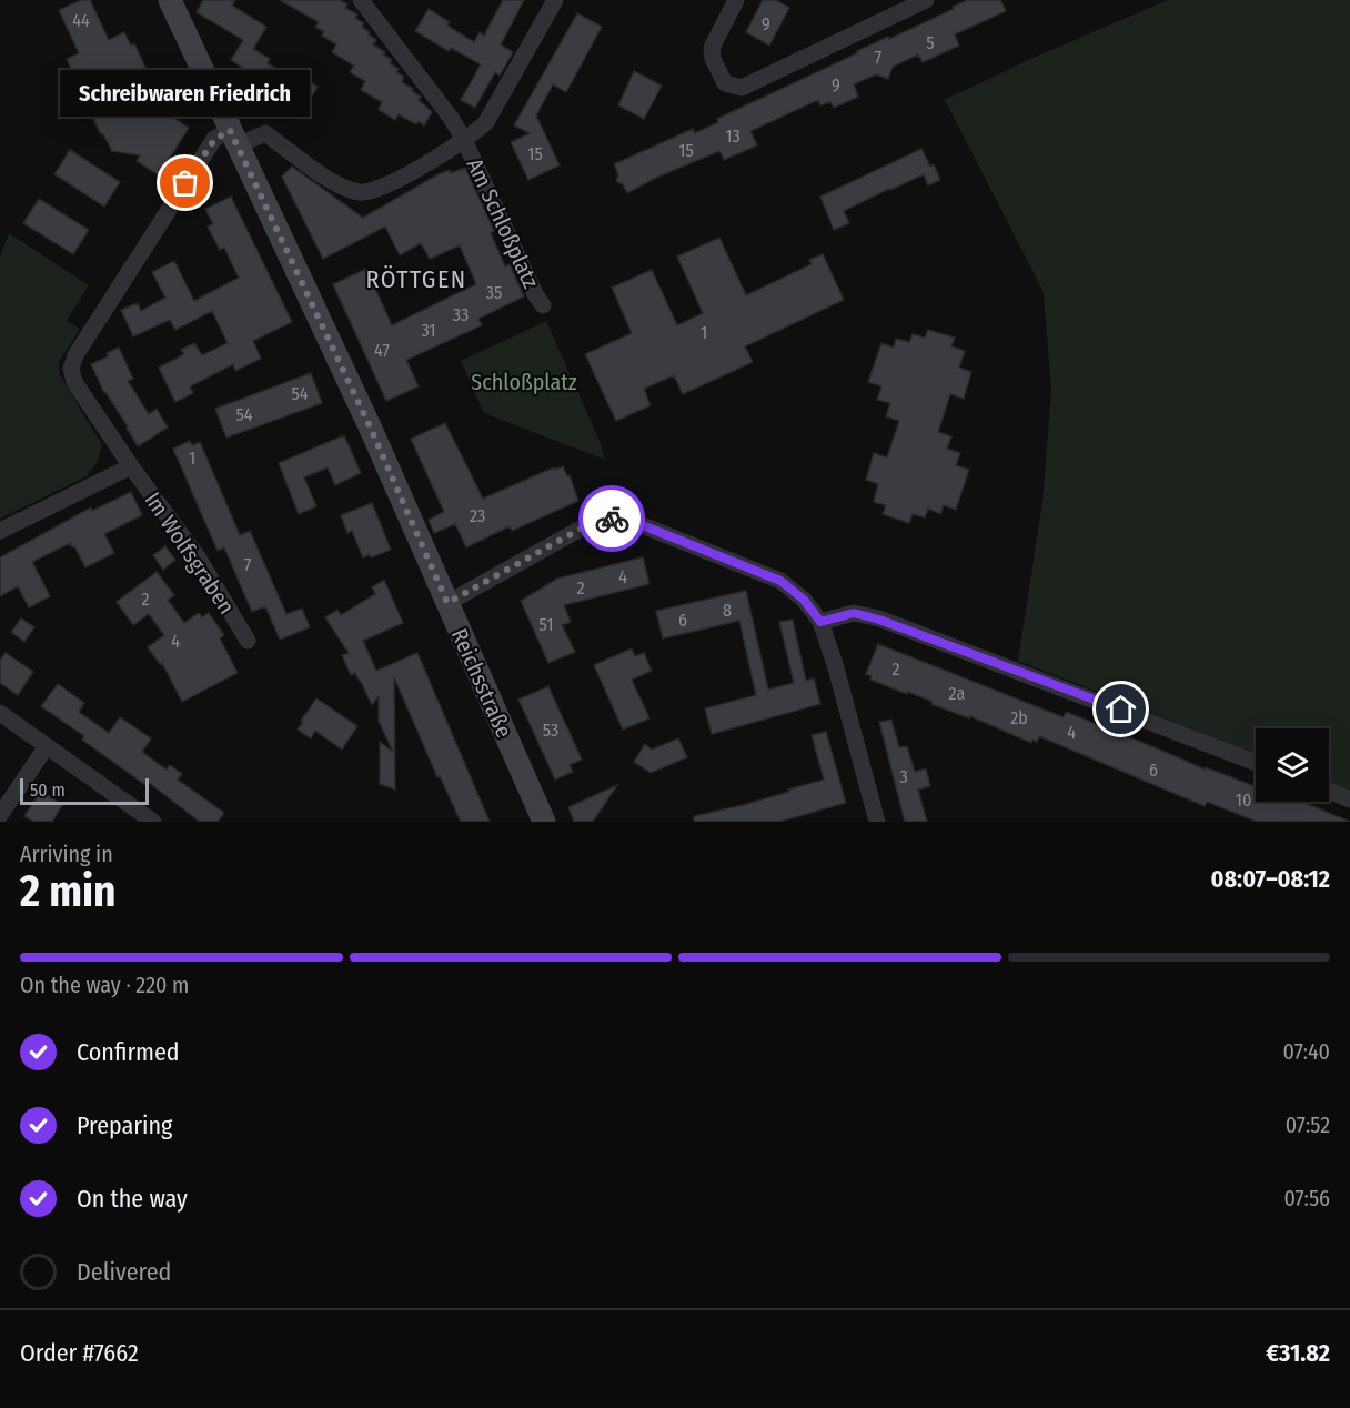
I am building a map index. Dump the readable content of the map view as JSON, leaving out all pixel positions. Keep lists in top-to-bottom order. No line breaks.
{"streets":{"main road":["Reichsstraße"],"street":["Am Schloßplatz","Im Wolfsgraben"]},"crossings":[["Am Schloßplatz","Im Wolfsgraben"],["Am Schloßplatz","Reichsstraße"],["Im Wolfsgraben","Reichsstraße"]],"districts":["RÖTTGEN"],"parks":["Schloßplatz"],"places":["Schreibwaren Friedrich"],"house_numbers":["44","9","5","7","9","13","15","15","35","33","31","1","47","54","54","1","23","7","4","2","2","8","6","51","4","2","2a","2b","53","4","6","3","10"],"scale_bar":"50 m","page":{"bubble":"Schreibwaren Friedrich","scale":"50 m","heading":["2 min","Arriving in","08:07–08:12"],"panel":["Order #7662","€31.82"],"bar":"On the way · 220 m","list":[["Confirmed","07:40"],["Preparing","07:52"],["On the way","07:56"],"Delivered"]}}
